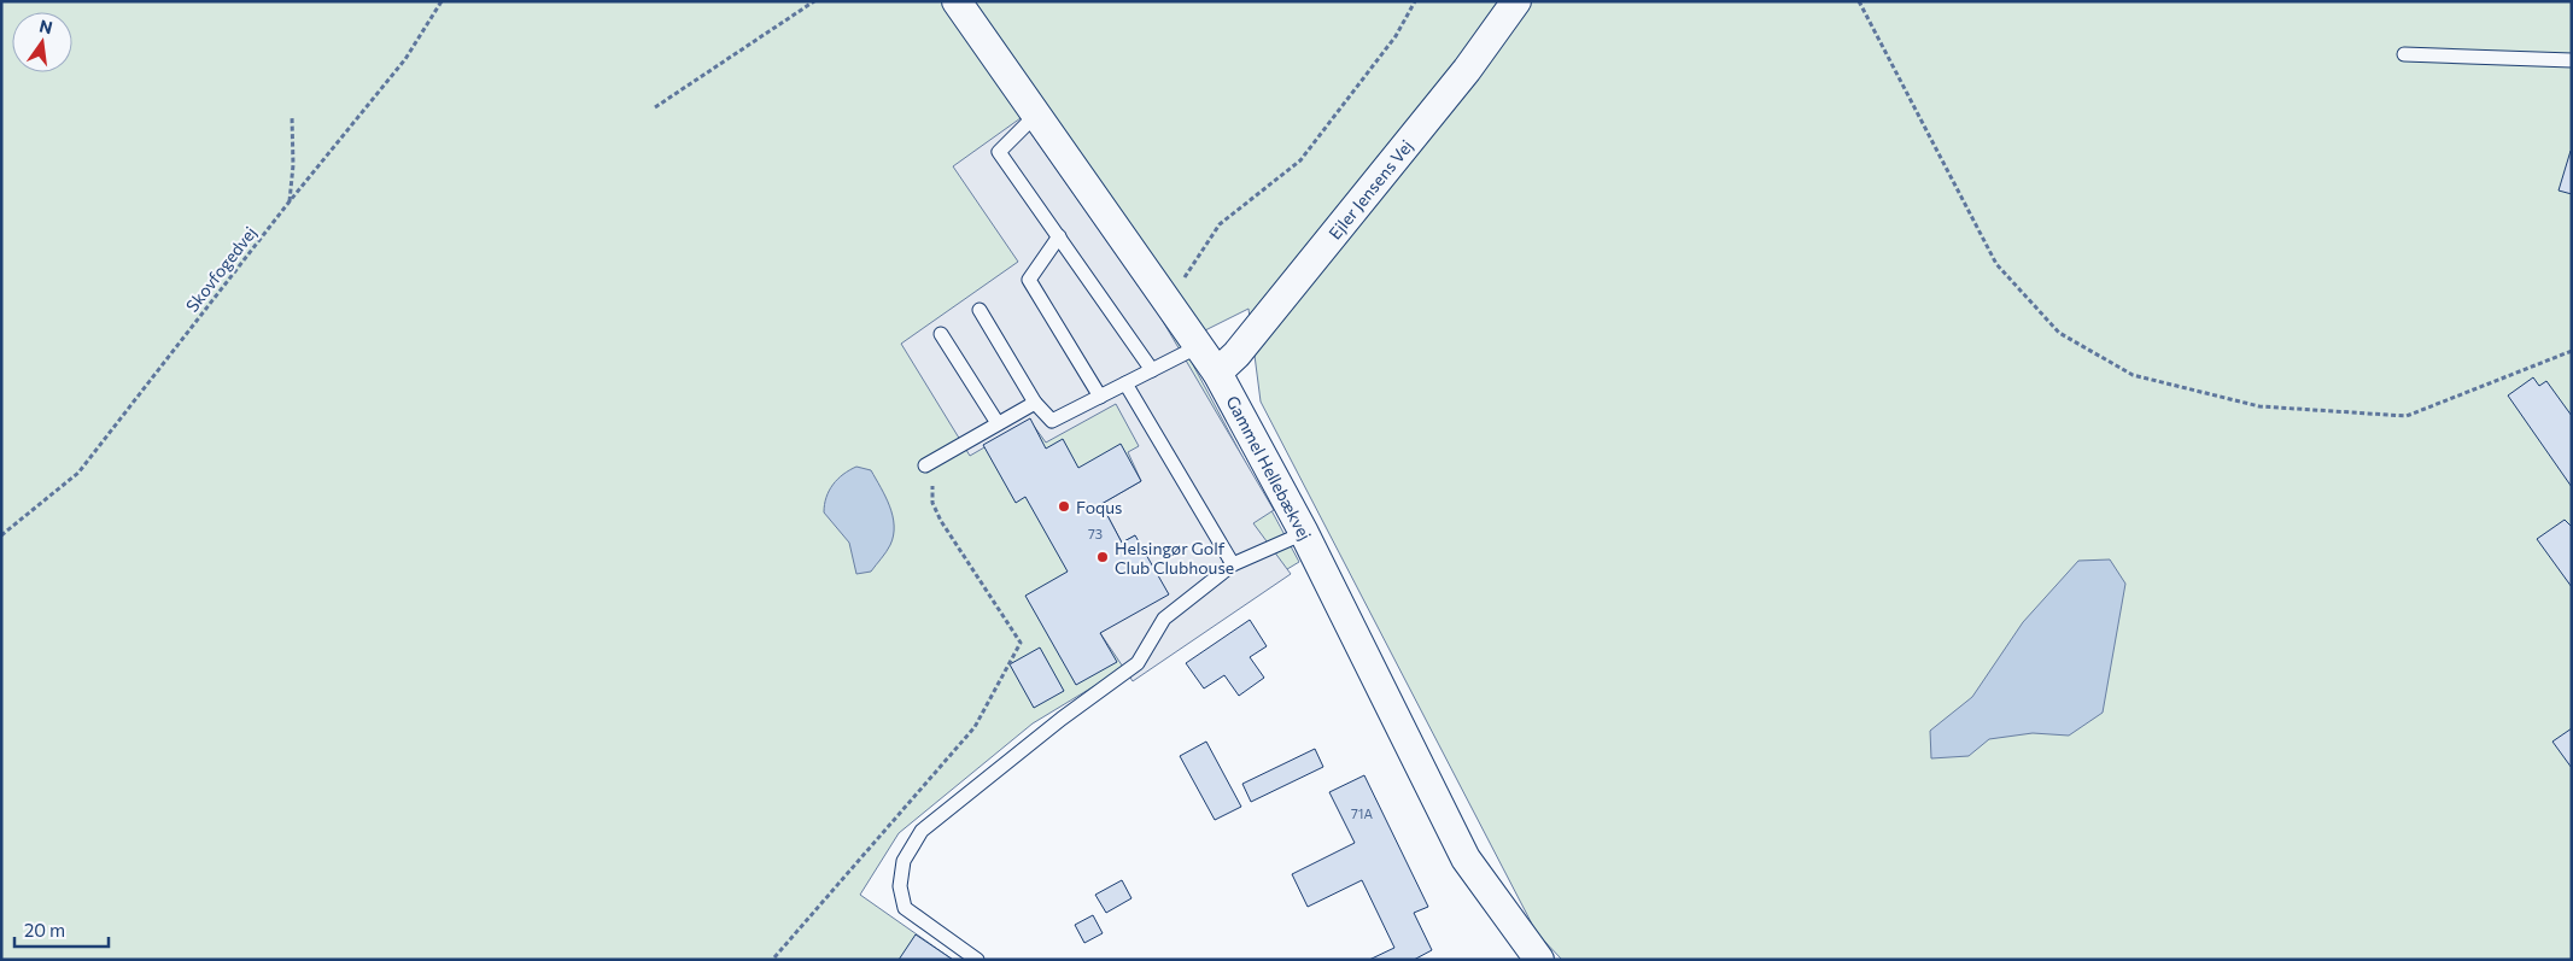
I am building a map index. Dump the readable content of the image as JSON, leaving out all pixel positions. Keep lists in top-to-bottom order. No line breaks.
{"streets":{"street":["Ejler Jensens Vej","Gammel Hellebækvej"],"path":["Skovfogedvej"]},"crossings":[["Ejler Jensens Vej","Gammel Hellebækvej"]],"places":["Foqus","Helsingør Golf Club Clubhouse"],"house_numbers":["73","71A"],"scale_bar":"20 m","north":"top"}
